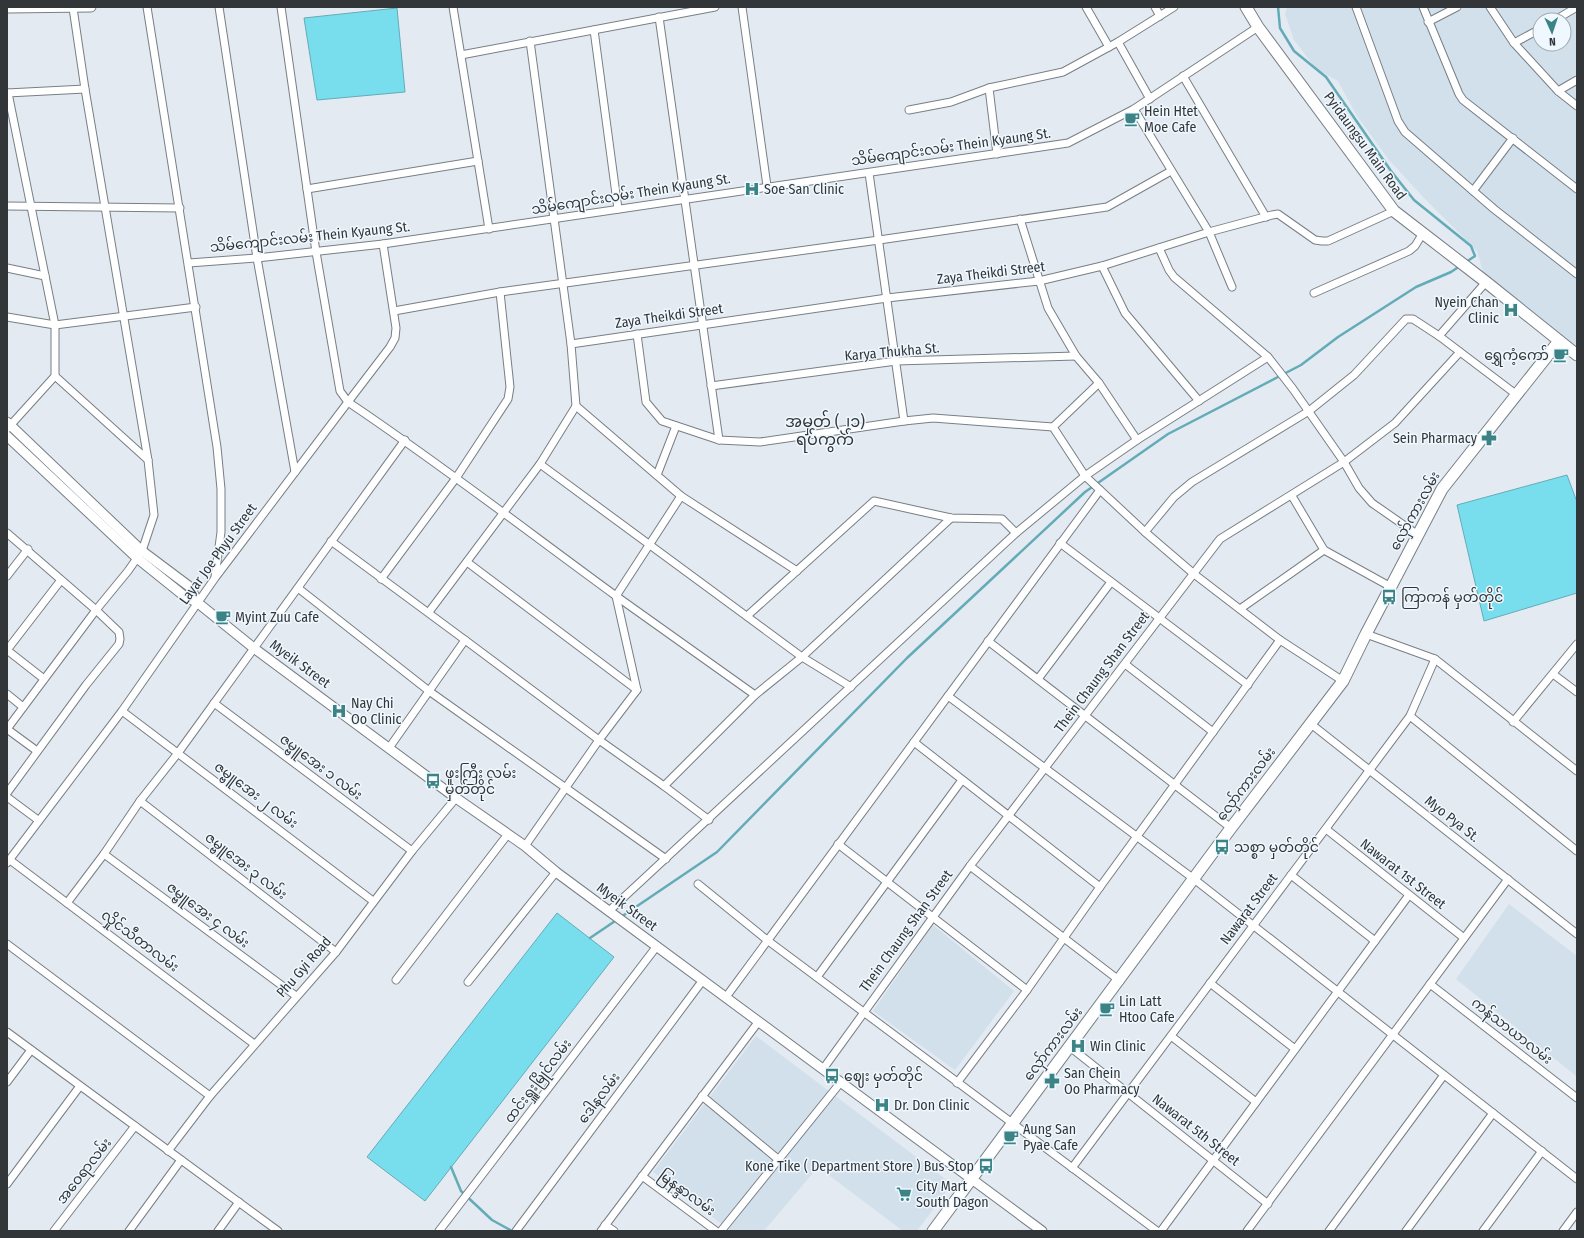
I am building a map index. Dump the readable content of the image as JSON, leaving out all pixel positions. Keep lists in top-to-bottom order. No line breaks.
{"streets":{"main road":["Pyidaungsu Main Road","လှော်ကားလမ်း"],"street":["သိမ်ကျောင်းလမ်း Thein Kyaung St.","Zaya Theikdi Street","Karya Thukha St.","Layar Joe Phyu Street","Myeik Street","Thein Chaung Shan Street","ဇမ္ဗူအေး ၁ လမ်း","ဇမ္ဗူအေး ၂ လမ်း","Myo Pya St.","ဇမ္ဗူအေး ၃ လမ်း","Nawarat 1st Street","Nawarat Street","ဇမ္ဗူအေး ၄ လမ်း","လှိုင်သီတာလမ်း","Phu Gyi Road","ကန်သာယာလမ်း","ထင်းရှူးမြိုင်လမ်း","ဒေါနလမ်း","Nawarat 5th Street","အဝေရာလမ်း","မြနန္ဒာလမ်း"]},"crossings":[["Pyidaungsu Main Road","သိမ်ကျောင်းလမ်း Thein Kyaung St."],["Pyidaungsu Main Road","Zaya Theikdi Street"],["Pyidaungsu Main Road","လှော်ကားလမ်း"],["သိမ်ကျောင်းလမ်း Thein Kyaung St.","Layar Joe Phyu Street"],["လှော်ကားလမ်း","Myeik Street"],["လှော်ကားလမ်း","Myo Pya St."],["လှော်ကားလမ်း","Nawarat 5th Street"],["Layar Joe Phyu Street","Myeik Street"],["Layar Joe Phyu Street","ဇမ္ဗူအေး ၂ လမ်း"],["Layar Joe Phyu Street","လှိုင်သီတာလမ်း"],["Myeik Street","Thein Chaung Shan Street"],["Myeik Street","Phu Gyi Road"],["Myeik Street","ထင်းရှူးမြိုင်လမ်း"],["Myeik Street","ဒေါနလမ်း"],["ဇမ္ဗူအေး ၁ လမ်း","Phu Gyi Road"],["ဇမ္ဗူအေး ၂ လမ်း","Phu Gyi Road"],["Myo Pya St.","Nawarat Street"],["ဇမ္ဗူအေး ၃ လမ်း","Phu Gyi Road"],["Nawarat 1st Street","Nawarat Street"],["Nawarat Street","Nawarat 5th Street"],["ဇမ္ဗူအေး ၄ လမ်း","Phu Gyi Road"],["လှိုင်သီတာလမ်း","Phu Gyi Road"]],"districts":["အမှတ် (၂၁) ရပ်ကွက်"],"places":{"cafe":["Hein Htet Moe Cafe","ရွှေကံ့ကော်","Myint Zuu Cafe","Lin Latt Htoo Cafe","Aung San Pyae Cafe"],"hospital":["Soe San Clinic","Nyein Chan Clinic","Nay Chi Oo Clinic","Win Clinic","Dr. Don Clinic"],"pharmacy":["Sein Pharmacy","San Chein Oo Pharmacy"],"bus stop":["ကြာကန် မှတ်တိုင်","ဖူးကြီး လမ်း မှတ်တိုင်","သစ္စာ မှတ်တိုင်","ဈေး မှတ်တိုင်","Kone Tike ( Department Store ) Bus Stop"],"supermarket":["City Mart South Dagon"]},"north":"bottom"}
